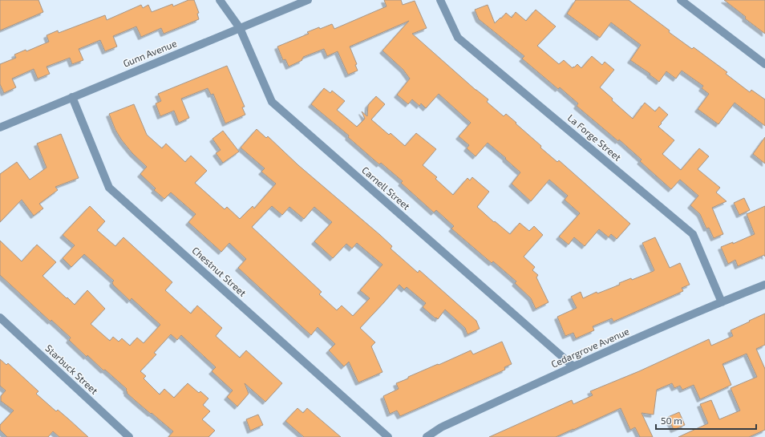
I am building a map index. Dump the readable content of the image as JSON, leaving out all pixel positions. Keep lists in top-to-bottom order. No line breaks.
{"streets":{"street":["Gunn Avenue","La Forge Street","Carnell Street","Chestnut Street","Cedargrove Avenue","Starbuck Street"]},"crossings":[["Gunn Avenue","Carnell Street"],["Gunn Avenue","Chestnut Street"],["La Forge Street","Cedargrove Avenue"],["Carnell Street","Cedargrove Avenue"]],"scale_bar":"50 m"}
